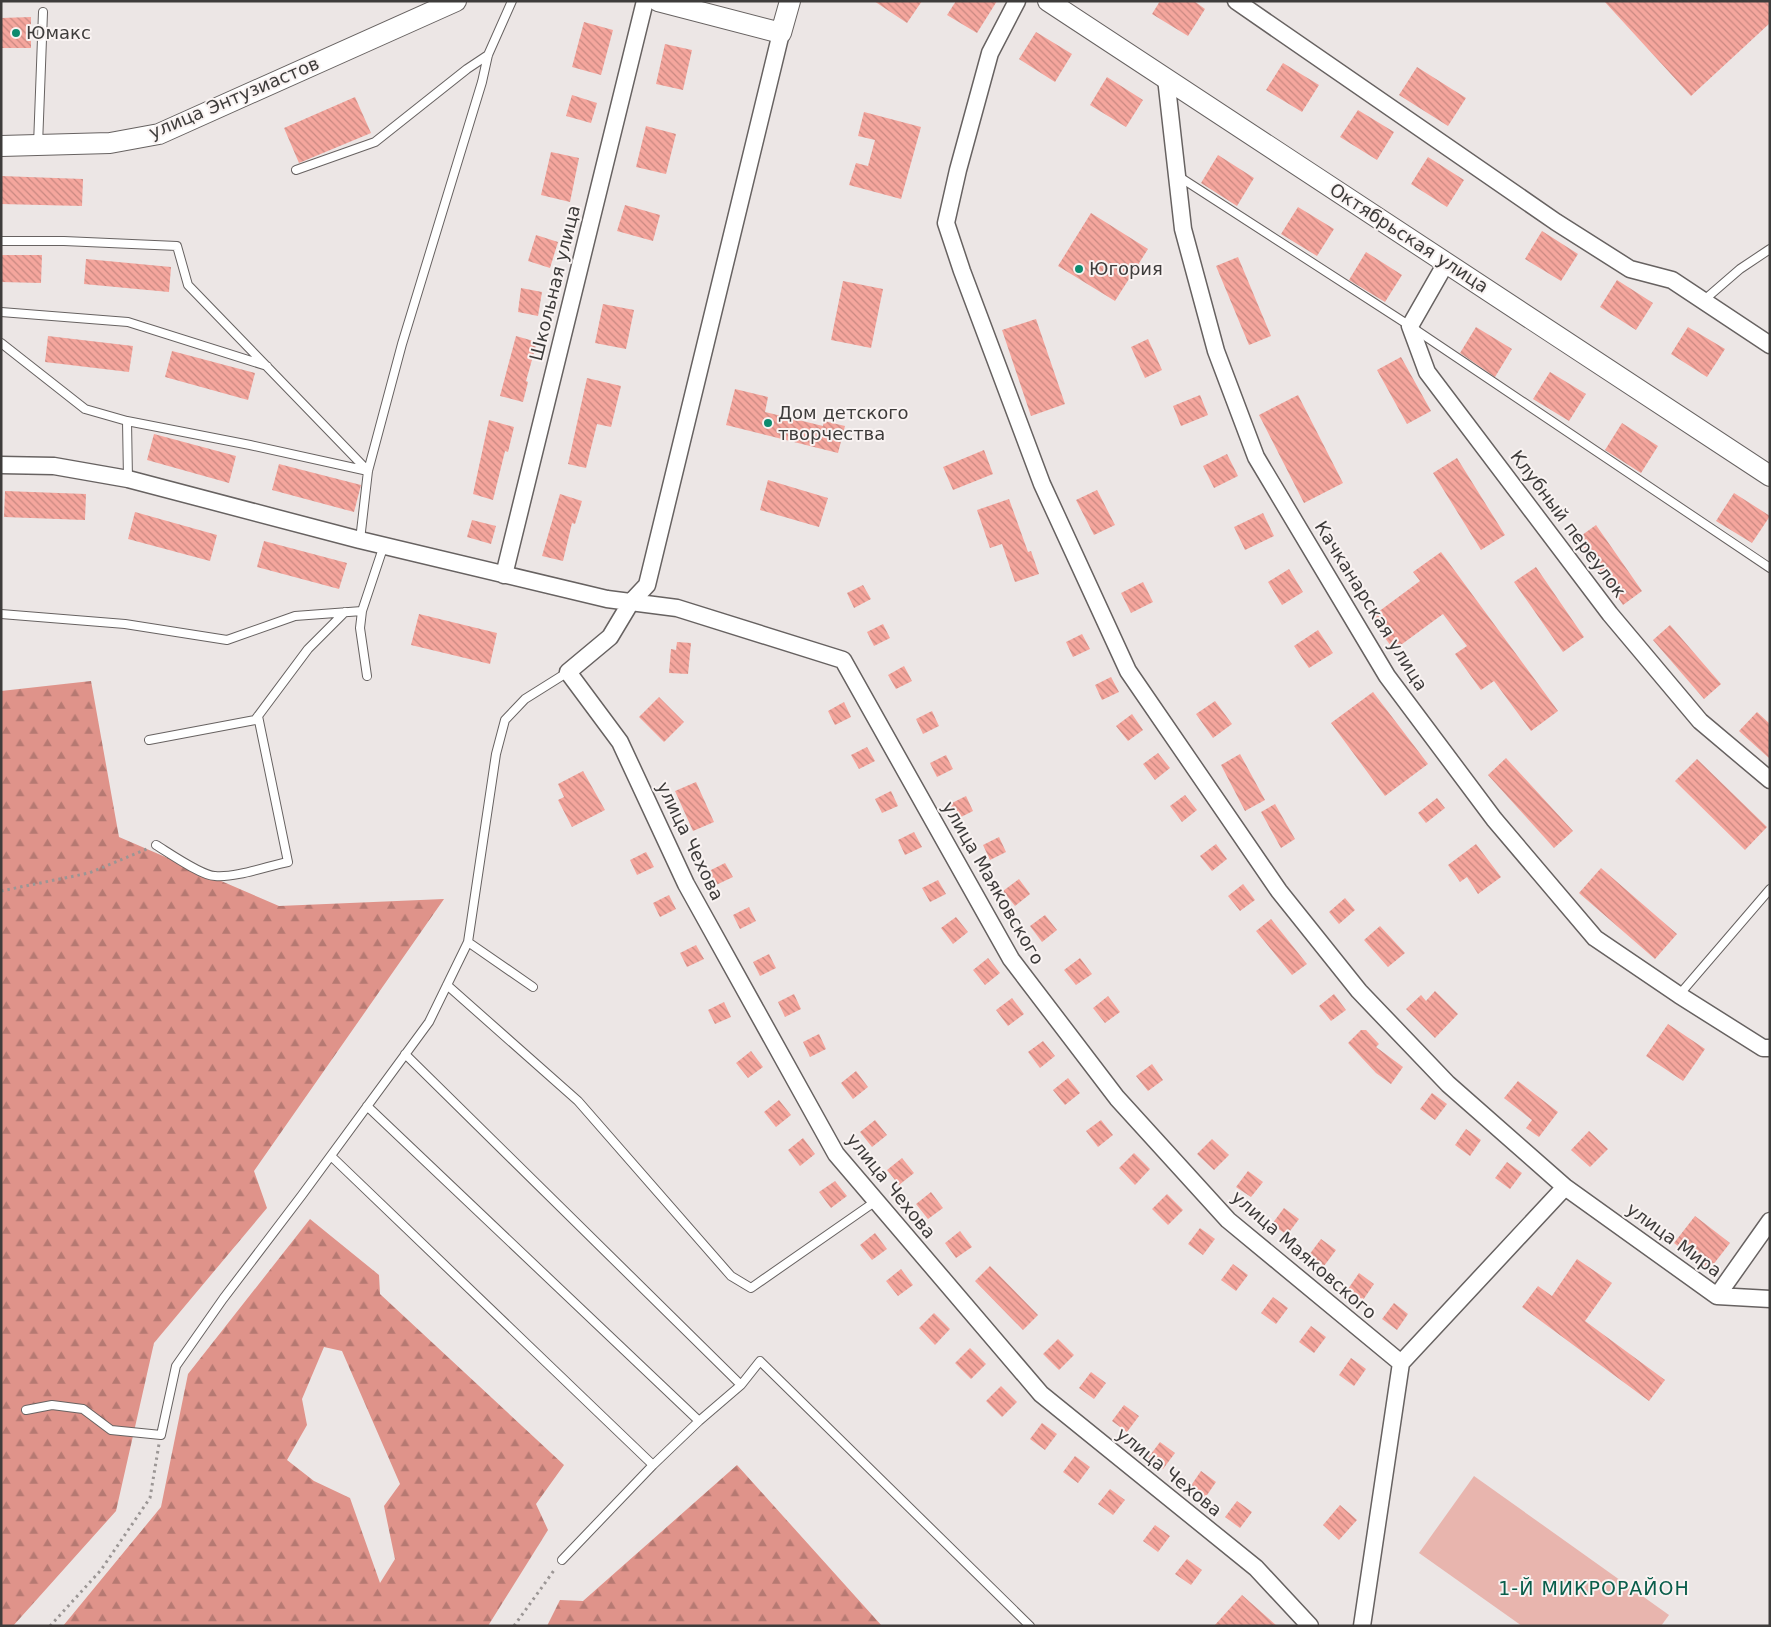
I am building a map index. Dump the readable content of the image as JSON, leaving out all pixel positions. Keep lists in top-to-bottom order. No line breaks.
{"streets":{"street":["улица Энтузиастов","Октябрьская улица","Школьная улица","Клубный переулок","Качканарская улица","улица Чехова","улица Маяковского","улица Мира"]},"crossings":[["Октябрьская улица","Качканарская улица"],["Школьная улица","улица Маяковского"]],"districts":["1-Й МИКРОРАЙОН"],"places":["Юмакс","Югория","Дом детского творчества"]}
